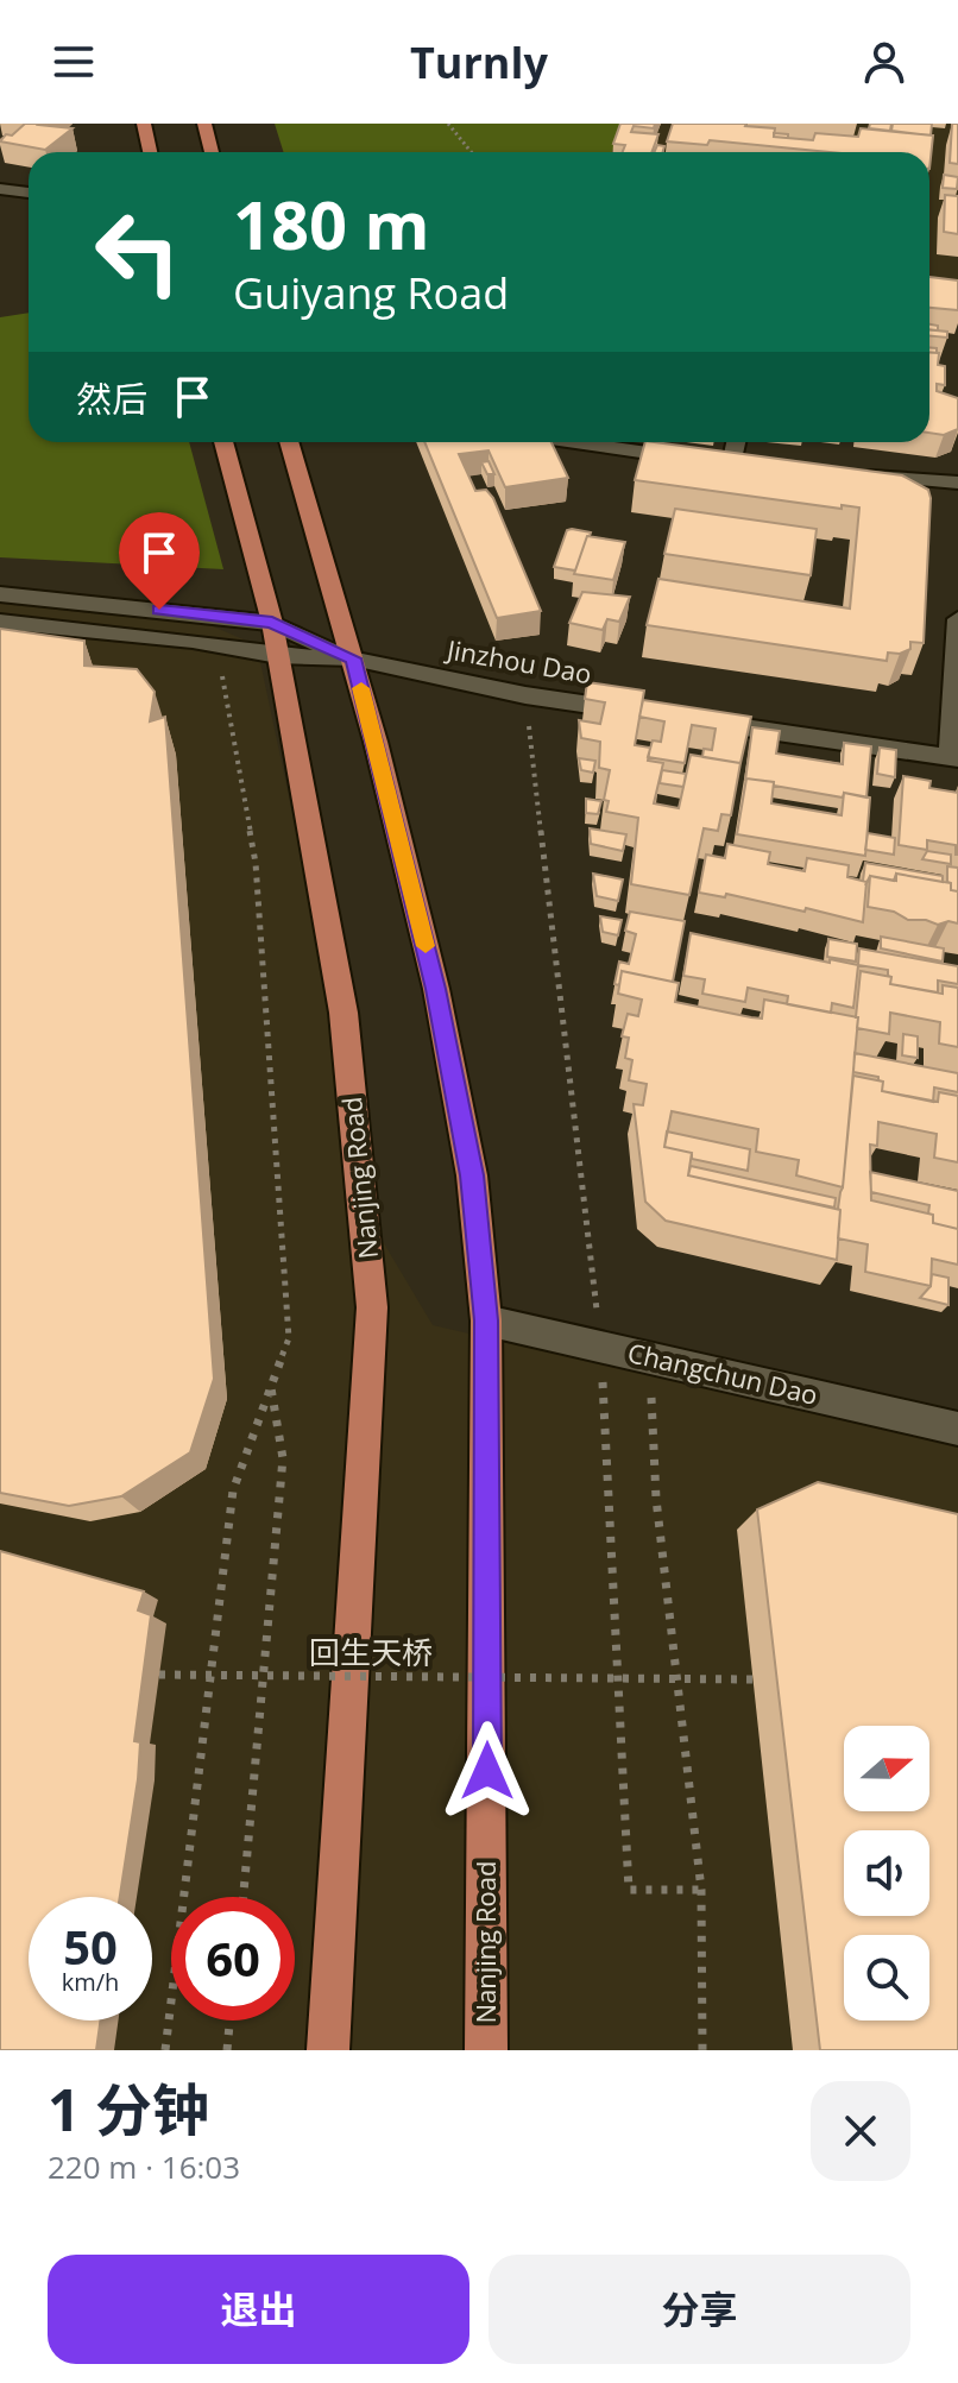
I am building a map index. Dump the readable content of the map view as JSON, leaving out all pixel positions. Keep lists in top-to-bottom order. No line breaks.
{"streets":{"main road":["Nanjing Road"],"street":["Jinzhou Dao","Changchun Dao"],"path":["回生天桥"]},"crossings":[["Jinzhou Dao","Nanjing Road"],["Nanjing Road","Changchun Dao"]],"north":"right","page":{"header":"Turnly","turn":["180 m","Guiyang Road"],"then":"然后","speed":"50 km/h","limit":"60","heading":["1 分钟","220 m · 16:03"],"buttons":["退出","分享"]}}
